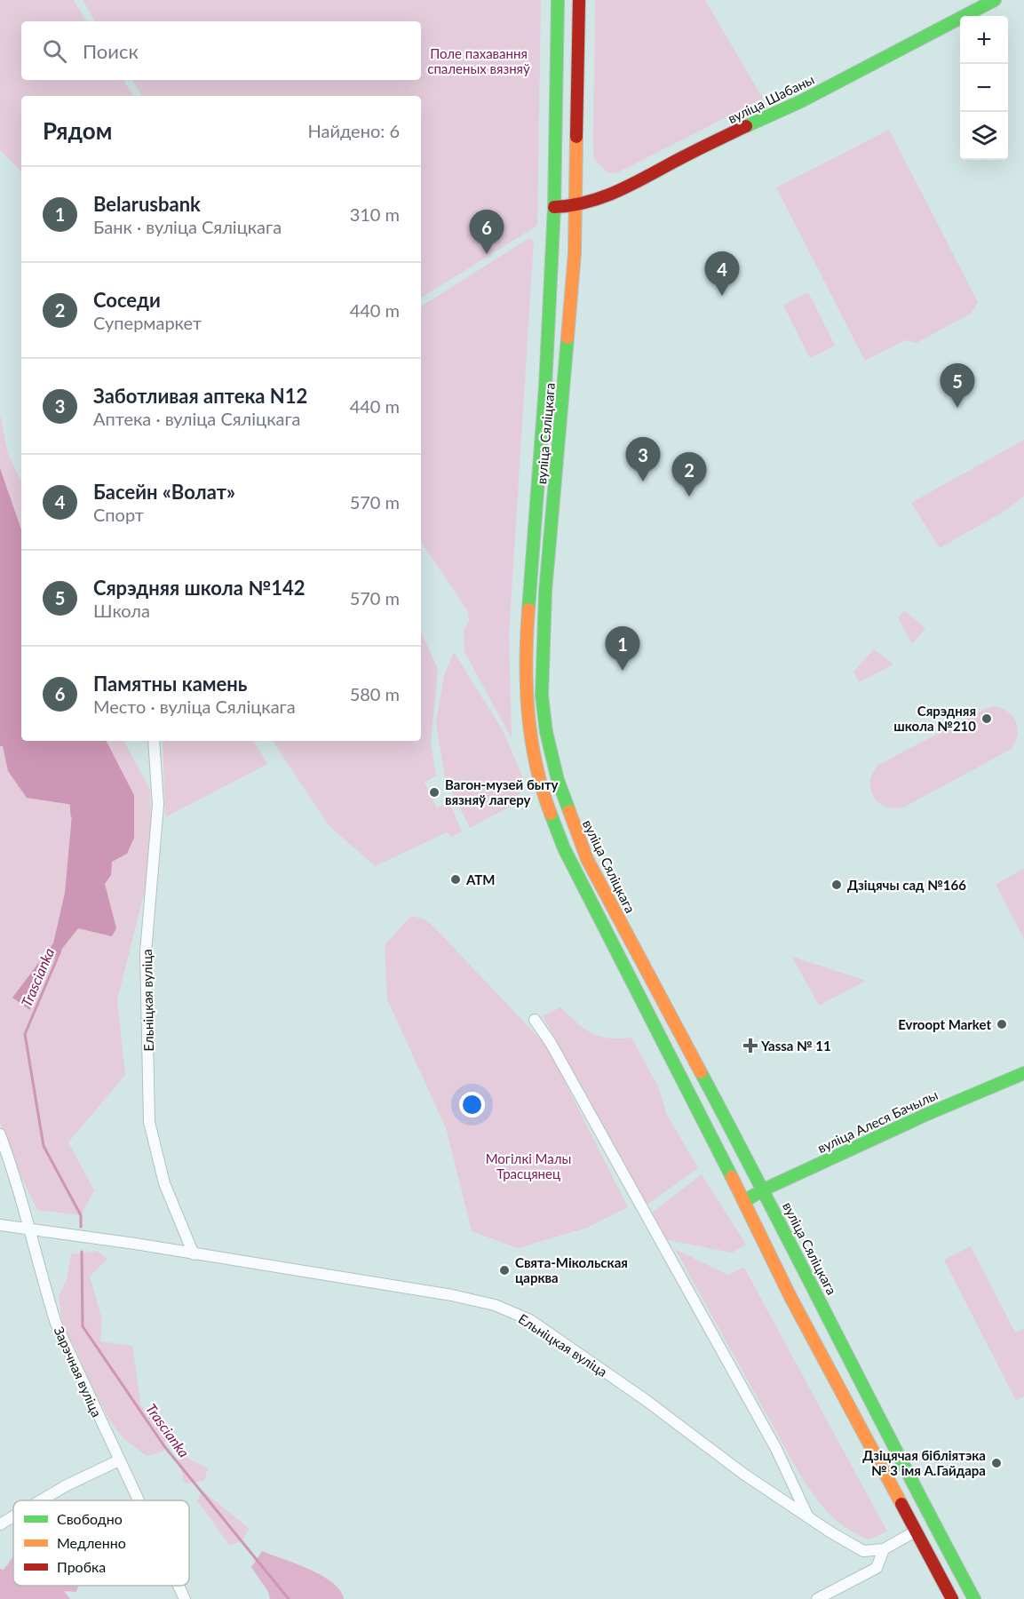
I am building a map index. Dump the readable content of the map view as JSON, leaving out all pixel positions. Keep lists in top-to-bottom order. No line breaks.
{"streets":{"main road":["вуліца Шабаны","вуліца Сяліцкага","вуліца Алеся Бачылы"],"street":["Ельніцкая вуліца","Зарэчная вуліца"]},"crossings":[["вуліца Шабаны","вуліца Сяліцкага"],["вуліца Сяліцкага","вуліца Алеся Бачылы"],["Ельніцкая вуліца","Зарэчная вуліца"]],"water":["Trascianka"],"parks":["Поле пахавання спаленых вязняў","Могілкі Малы Трасцянец"],"places":{"other":["Сярэдняя школа №210","Вагон-музей быту вязняў лагеру","АТМ","Дзіцячы сад №166","Evroopt Market","Свята-Мікольская царква","Дзіцячая бібліятэка № 3 імя А.Гайдара"],"health":["Yassa № 11"]},"legend":["Свободно","Медленно","Пробка"],"page":{"map_buttons":["+","−"],"search":"Поиск","heading":["Рядом","Найдено: 6"],"list":[{"mark":"1","name":"Belarusbank","note":"Банк · вуліца Сяліцкага","value":"310 m"},{"mark":"2","name":"Соседи","note":"Супермаркет","value":"440 m"},{"mark":"3","name":"Заботливая аптека N12","note":"Аптека · вуліца Сяліцкага","value":"440 m"},{"mark":"4","name":"Басейн «Волат»","note":"Спорт","value":"570 m"},{"mark":"5","name":"Сярэдняя школа №142","note":"Школа","value":"570 m"},{"mark":"6","name":"Памятны камень","note":"Место · вуліца Сяліцкага","value":"580 m"}],"pins":["6","4","5","3","2","1"]}}
